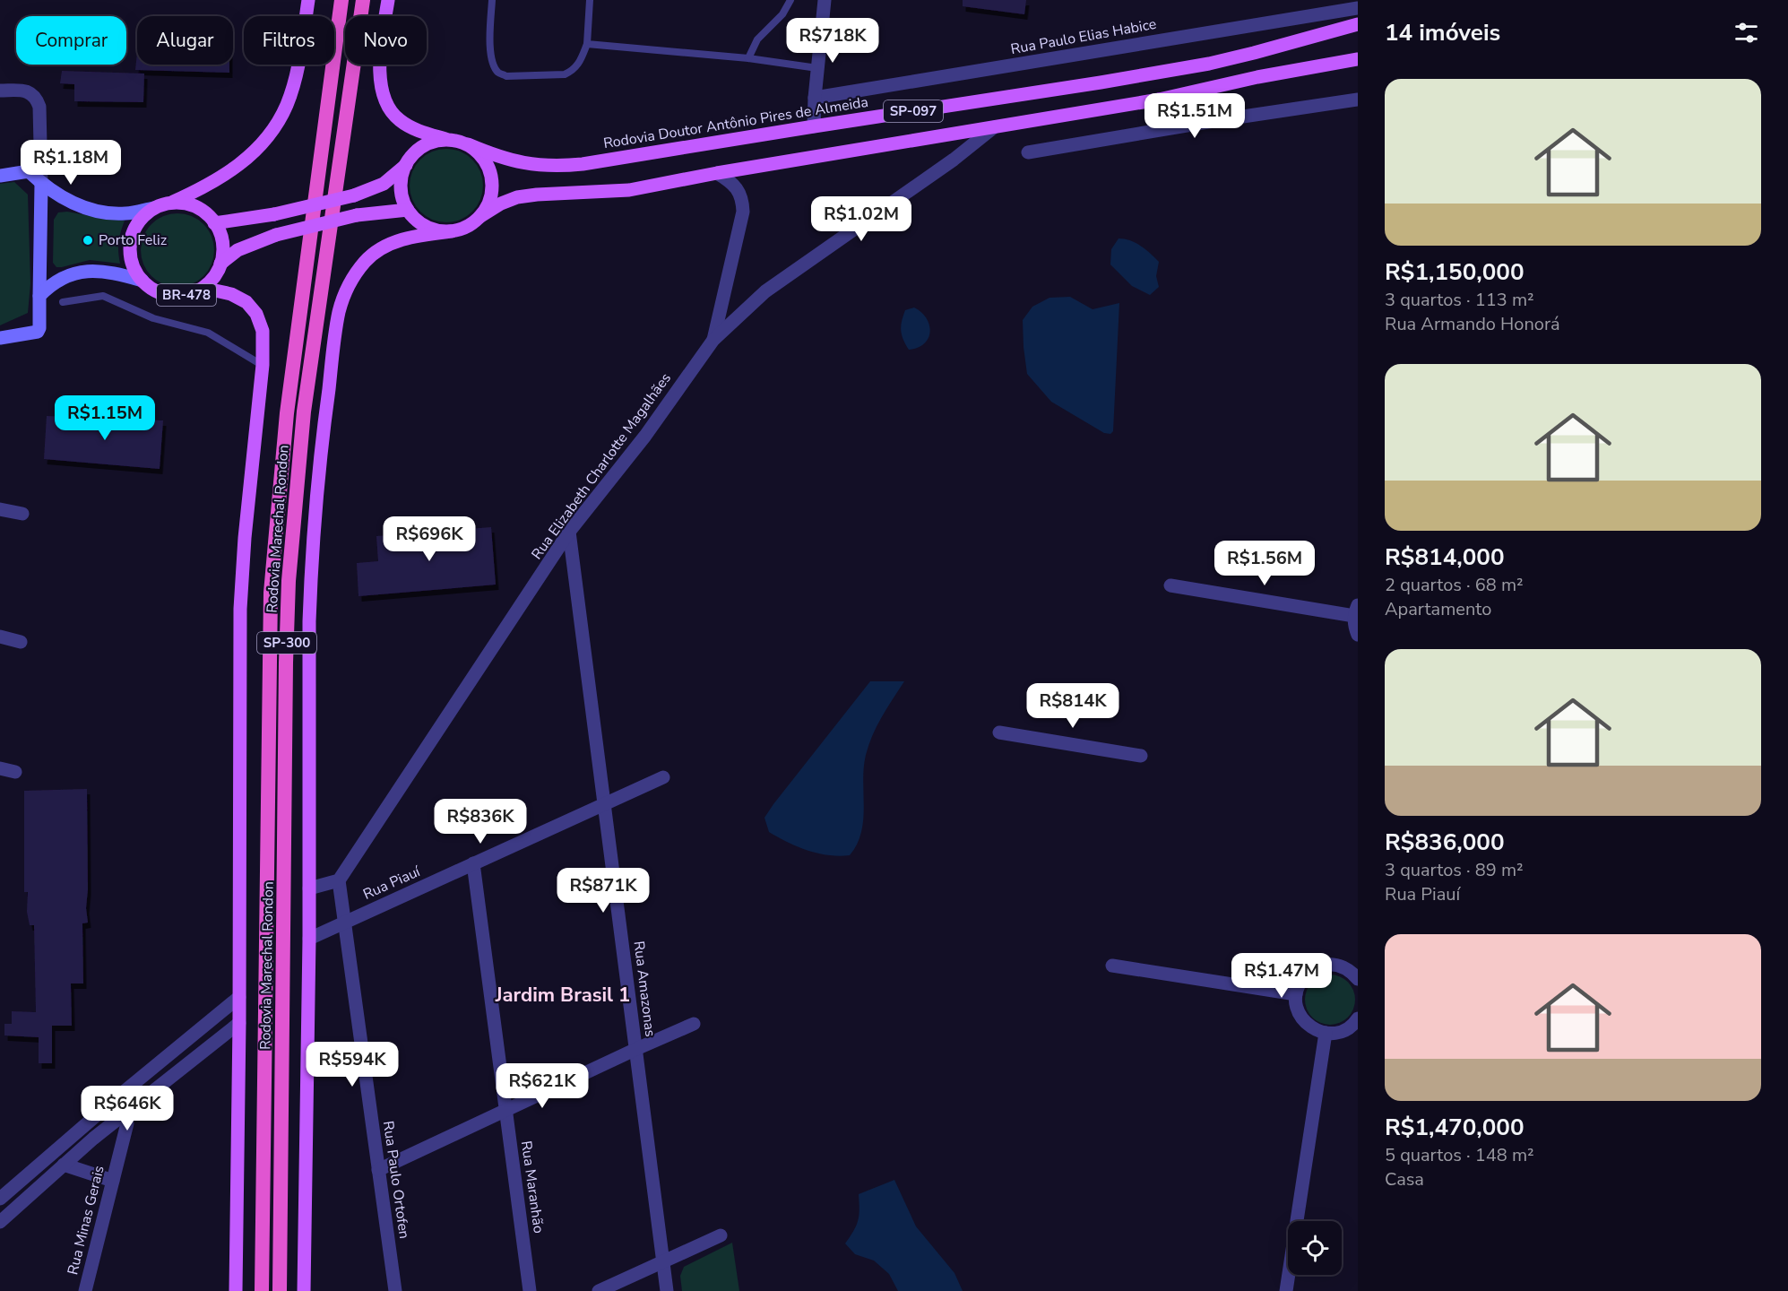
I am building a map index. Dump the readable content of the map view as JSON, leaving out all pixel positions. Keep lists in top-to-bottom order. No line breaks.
{"streets":{"highway":["Rodovia Marechal Rondon","SP-300"],"main road":["SP-097","Rodovia Doutor Antônio Pires de Almeida","BR-478"],"street":["Rua Paulo Elias Habice","Rua Elizabeth Charlotte Magalhães","Rua Piauí","Rua Amazonas","Rua Paulo Ortofen","Rua Maranhão","Rua Minas Gerais"]},"crossings":[["SP-097","Rodovia Doutor Antônio Pires de Almeida"],["SP-097","BR-478"],["SP-097","Rua Elizabeth Charlotte Magalhães"],["Rodovia Doutor Antônio Pires de Almeida","BR-478"],["Rua Elizabeth Charlotte Magalhães","Rua Amazonas"],["Rua Elizabeth Charlotte Magalhães","Rua Paulo Ortofen"],["Rua Piauí","Rua Amazonas"],["Rua Piauí","Rua Paulo Ortofen"],["Rua Piauí","Rua Maranhão"]],"districts":["Jardim Brasil 1"],"places":["Porto Feliz"],"page":{"heading":"14 imóveis","chip":["Comprar","Alugar","Filtros","Novo"],"price":["R$718K","R$1.51M","R$1.18M","R$1.02M","R$1.15M","R$696K","R$1.56M","R$814K","R$836K","R$871K","R$1.47M","R$594K","R$621K","R$646K"],"list":[{"name":"R$1,150,000","note":"3 quartos · 113 m² · Rua Armando Honorá"},{"name":"R$814,000","note":"2 quartos · 68 m² · Apartamento"},{"name":"R$836,000","note":"3 quartos · 89 m² · Rua Piauí"},{"name":"R$1,470,000","note":"5 quartos · 148 m² · Casa"}]}}
